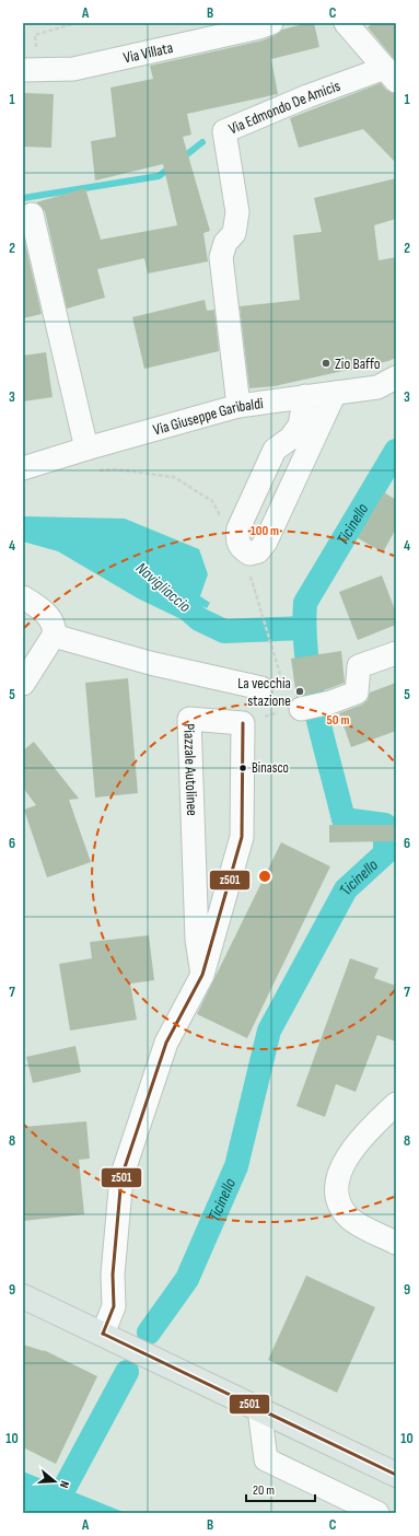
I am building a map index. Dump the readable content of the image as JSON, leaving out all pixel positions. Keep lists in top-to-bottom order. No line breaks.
{"streets":{"street":["Via Villata","Via Edmondo De Amicis","Via Giuseppe Garibaldi","Piazzale Autolinee"]},"crossings":[["Via Edmondo De Amicis","Via Giuseppe Garibaldi"]],"water":["Ticinello","Navigliaccio"],"places":["Zio Baffo","La vecchia stazione","Binasco"],"lines":["transit line z501"],"scale_bar":"20 m","north":"right","grid":{"columns":["A","B","C"],"rows":["1","2","3","4","5","6","7","8","9","10"]},"rings":["100 m","50 m"]}
